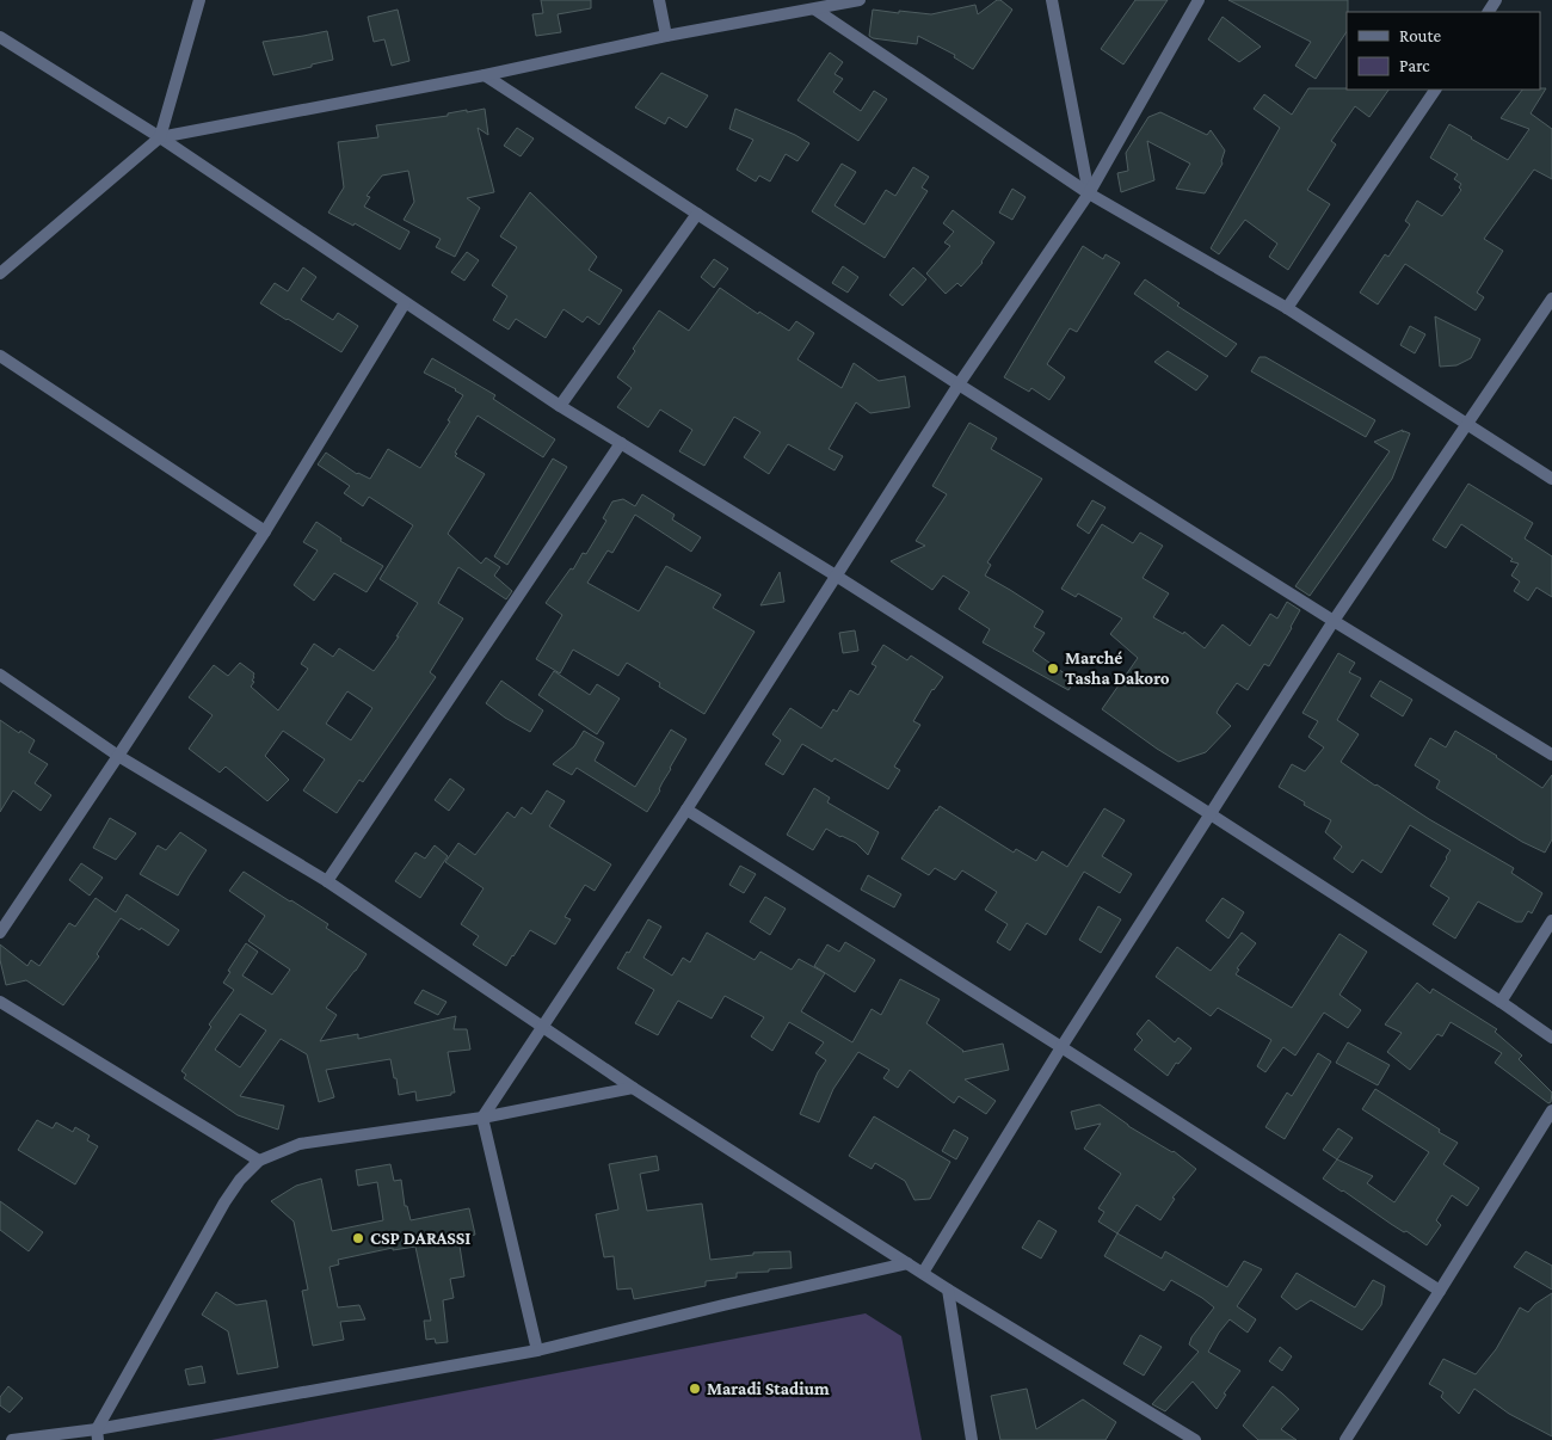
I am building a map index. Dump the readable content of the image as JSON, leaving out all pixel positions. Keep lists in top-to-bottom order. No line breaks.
{"places":["Marché Tasha Dakoro","CSP DARASSI","Maradi Stadium"],"legend":["Route","Parc"]}
